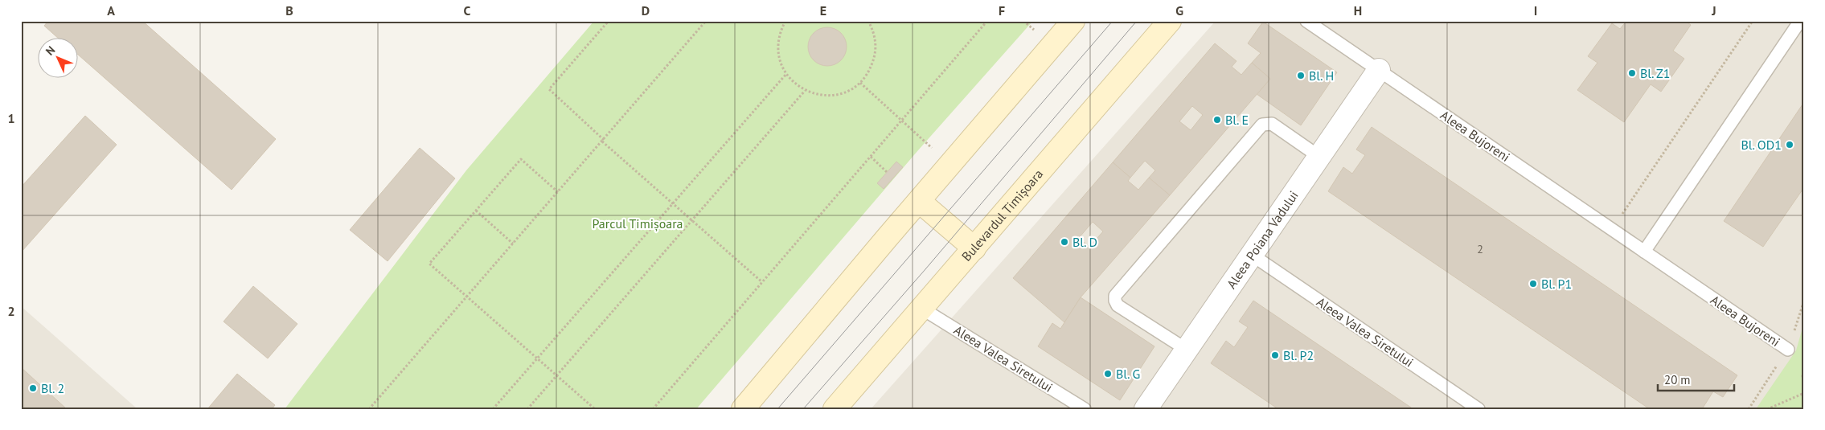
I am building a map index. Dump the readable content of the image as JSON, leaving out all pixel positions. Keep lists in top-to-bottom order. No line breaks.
{"streets":{"main road":["Bulevardul Timișoara"],"street":["Aleea Poiana Vadului"],"lane":["Aleea Bujoreni","Aleea Valea Siretului"]},"crossings":[["Aleea Bujoreni","Aleea Poiana Vadului"],["Bulevardul Timișoara","Aleea Valea Siretului"],["Aleea Poiana Vadului","Aleea Valea Siretului"]],"parks":["Parcul Timișoara"],"places":["Bl. Z1","Bl. H","Bl. E","Bl. OD1","Bl. D","Bl. P1","Bl. P2","Bl. G","Bl. 2"],"house_numbers":["2"],"scale_bar":"20 m","north":"top left","grid":{"columns":["A","B","C","D","E","F","G","H","I","J"],"rows":["1","2"]}}
